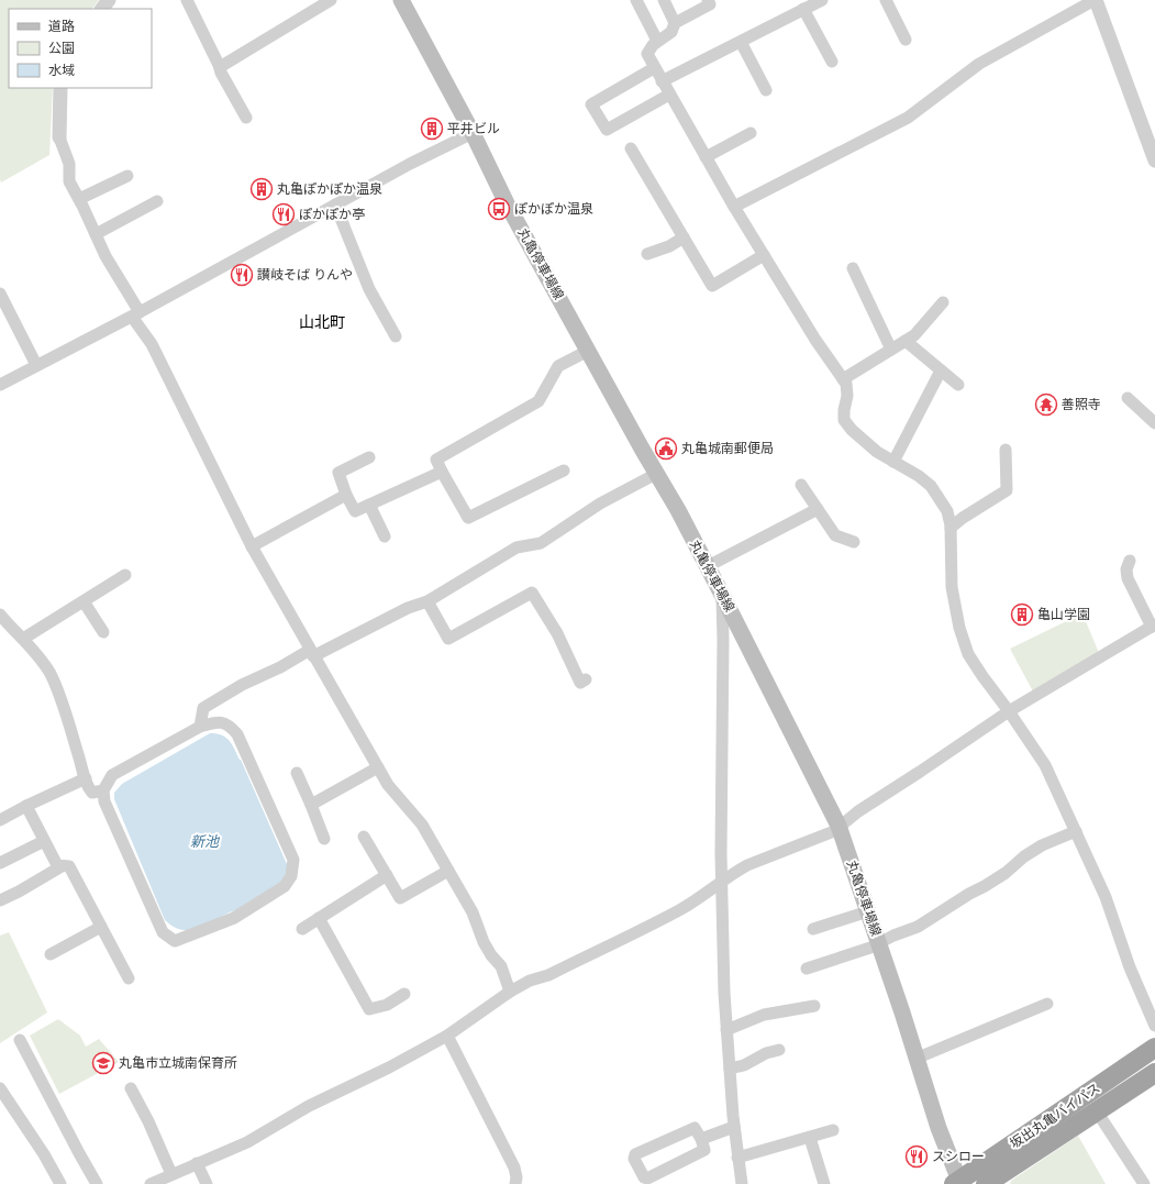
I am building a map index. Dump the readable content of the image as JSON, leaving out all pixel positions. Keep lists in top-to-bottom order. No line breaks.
{"streets":{"highway":["坂出丸亀バイパス"],"main road":["丸亀停車場線"]},"crossings":[["丸亀停車場線","坂出丸亀バイパス"]],"districts":["山北町"],"water":["新池"],"places":{"building":["平井ビル","丸亀ぽかぽか温泉","亀山学園"],"bus stop":["ぽかぽか温泉"],"restaurant":["ぽかぽか亭","讃岐そば りんや","スシロー"],"temple":["善照寺"],"public building":["丸亀城南郵便局"],"school or university":["丸亀市立城南保育所"]},"legend":["道路","公園","水域"]}
